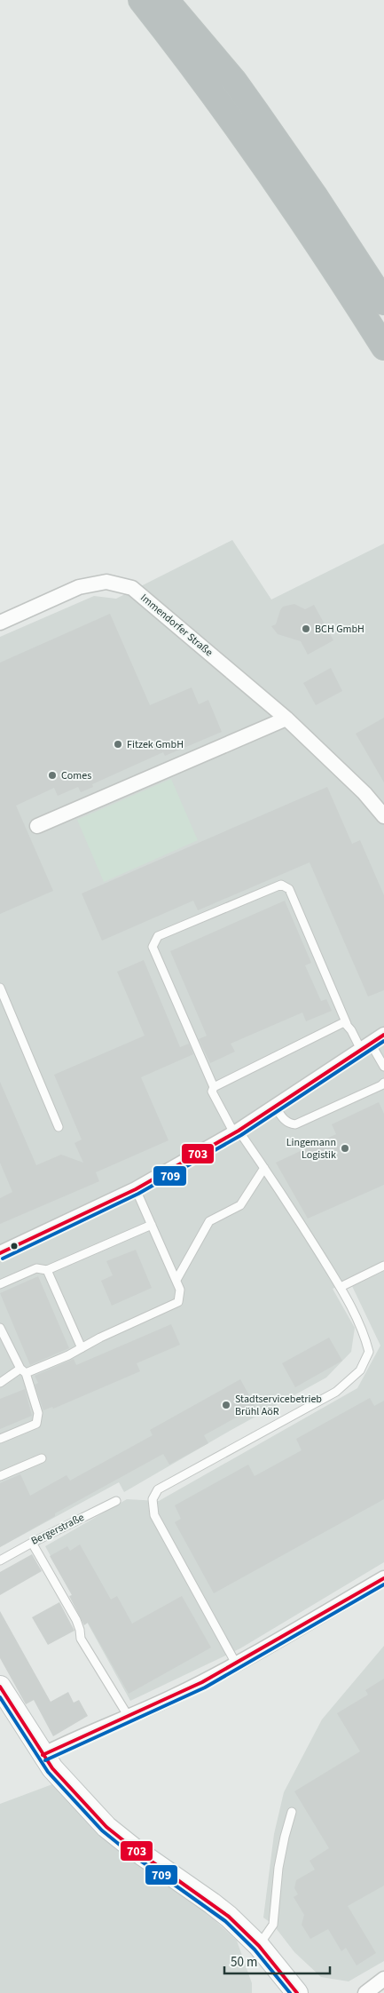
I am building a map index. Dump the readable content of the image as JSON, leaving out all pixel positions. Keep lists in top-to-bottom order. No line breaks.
{"streets":{"street":["Immendorfer Straße"],"lane":["Bergerstraße"]},"places":["BCH GmbH","Fitzek GmbH","Comes","Lingemann Logistik","Stadtservicebetrieb Brühl AöR"],"lines":["transit line 703","transit line 709"],"scale_bar":"50 m"}
